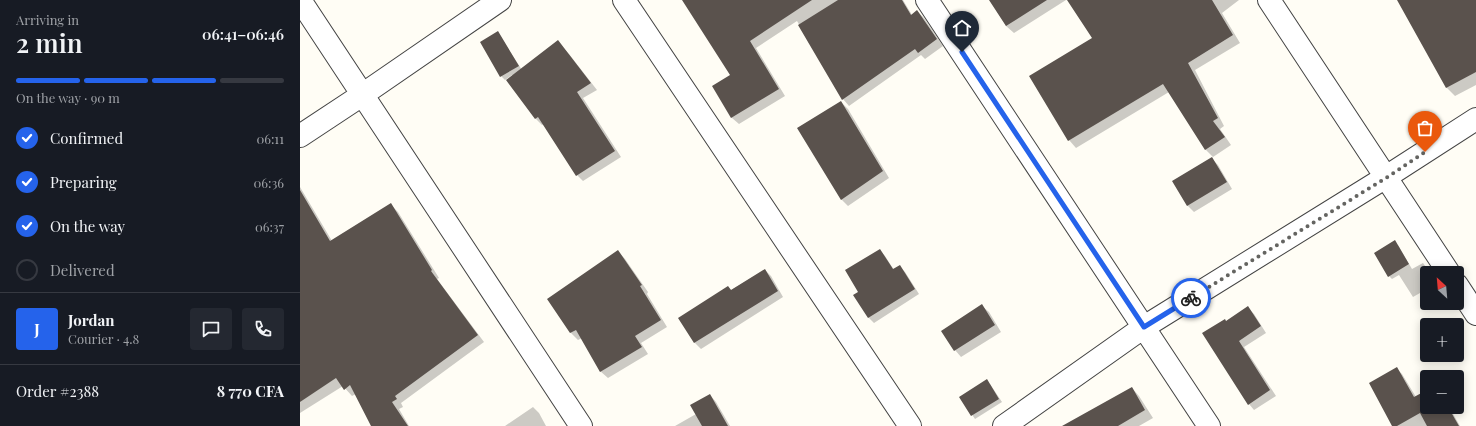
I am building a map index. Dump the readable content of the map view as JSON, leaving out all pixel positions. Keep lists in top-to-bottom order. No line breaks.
{"north":"top left","page":{"heading":["2 min","Arriving in","06:41–06:46"],"panel":["Jordan","Courier · 4.8","Order #2388","8 770 CFA"],"bar":"On the way · 90 m","list":[["Confirmed","06:11"],["Preparing","06:36"],["On the way","06:37"],"Delivered"],"map_buttons":["+","−"],"round":"J"}}
